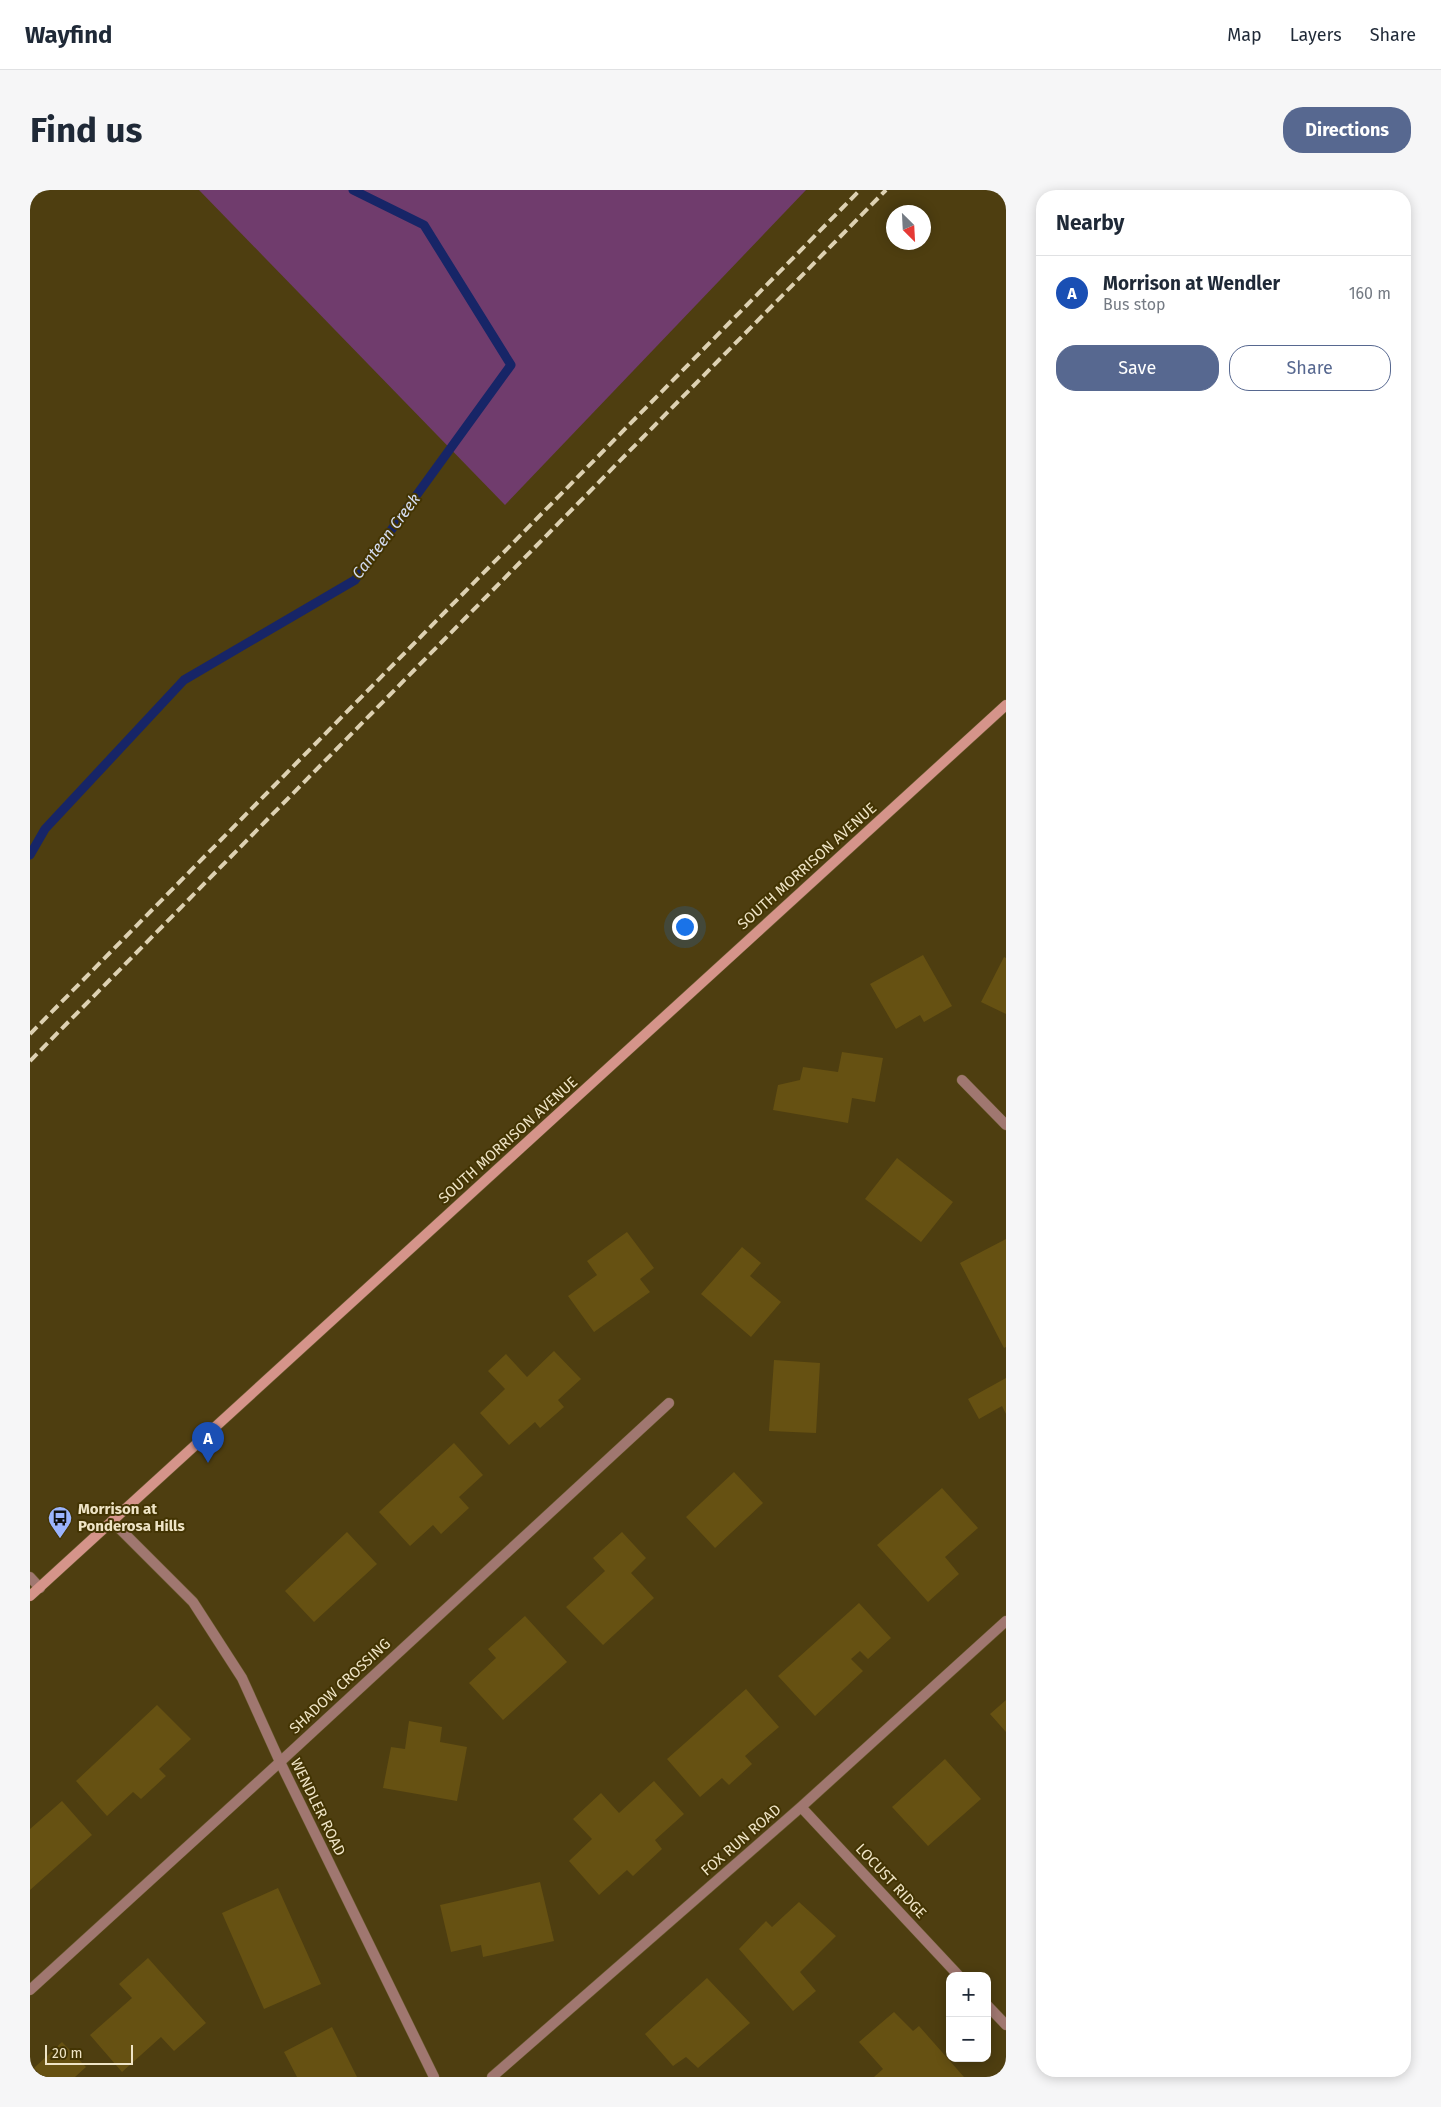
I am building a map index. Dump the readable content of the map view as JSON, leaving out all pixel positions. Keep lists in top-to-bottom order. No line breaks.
{"streets":{"street":["SOUTH MORRISON AVENUE","SHADOW CROSSING","WENDLER ROAD","FOX RUN ROAD","LOCUST RIDGE"]},"crossings":[["SOUTH MORRISON AVENUE","WENDLER ROAD"],["SHADOW CROSSING","WENDLER ROAD"],["FOX RUN ROAD","LOCUST RIDGE"]],"water":["Canteen Creek"],"places":{"bus stop":["Morrison at Ponderosa Hills"]},"scale_bar":"20 m","north":"bottom right","page":{"header":"Wayfind","nav":["Map","Layers","Share"],"buttons":["Directions",["Save","Share"]],"title":"Find us","heading":"Nearby","list":[{"mark":"A","name":"Morrison at Wendler","note":"Bus stop","value":"160 m"}],"pins":"A","map_buttons":["+","−"],"scale":"20 m"}}
